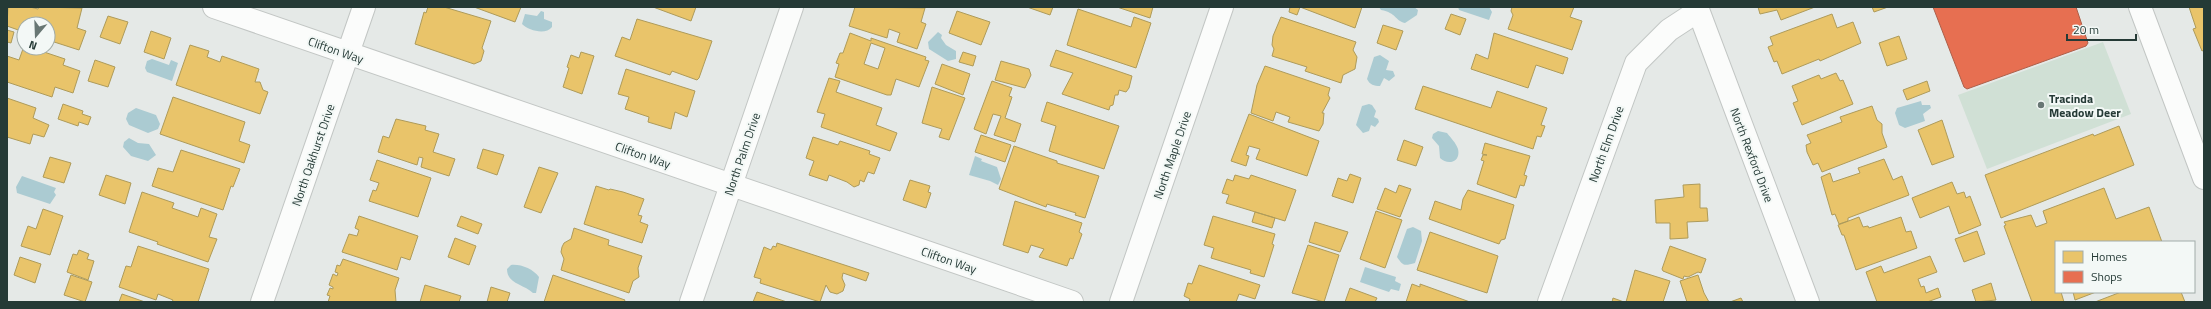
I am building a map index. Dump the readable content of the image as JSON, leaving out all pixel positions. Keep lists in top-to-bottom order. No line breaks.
{"streets":{"street":["Clifton Way","North Elm Drive","North Palm Drive","North Oakhurst Drive","North Maple Drive","North Rexford Drive"]},"crossings":[["Clifton Way","North Palm Drive"],["Clifton Way","North Oakhurst Drive"],["North Elm Drive","North Rexford Drive"]],"places":["Tracinda Meadow Deer"],"legend":["Homes","Shops"],"scale_bar":"20 m","north":"bottom"}
